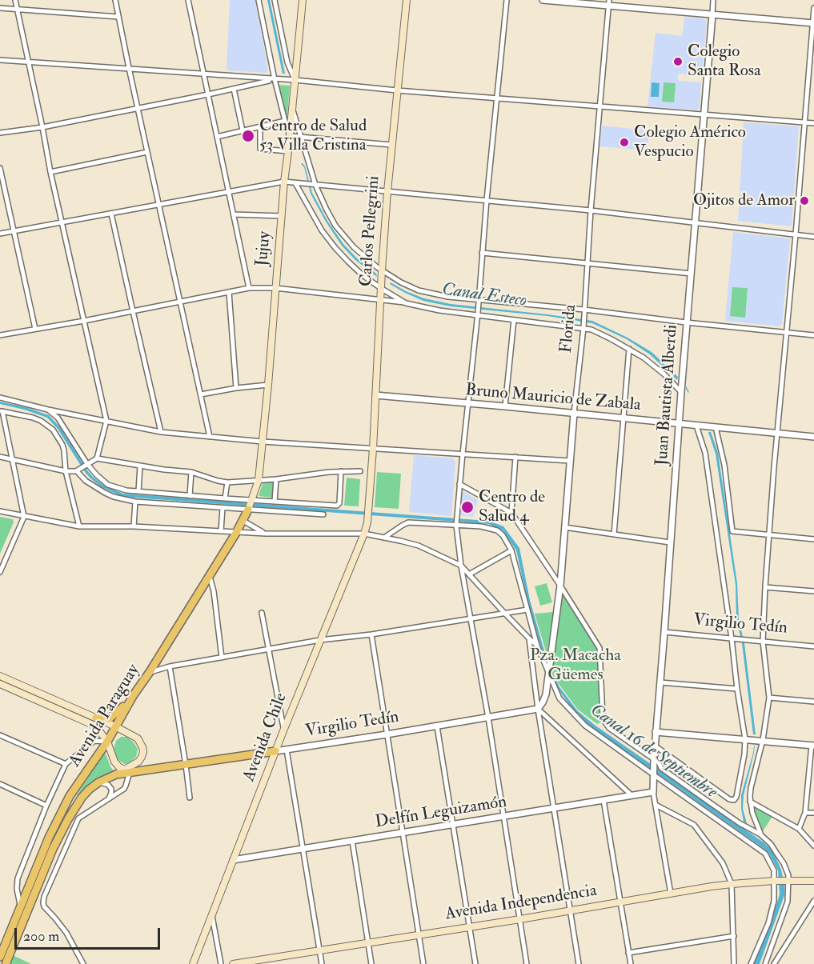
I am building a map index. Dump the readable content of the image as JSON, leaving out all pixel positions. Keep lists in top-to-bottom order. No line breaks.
{"streets":{"main road":["Carlos Pellegrini","Jujuy","Virgilio Tedín","Avenida Paraguay","Avenida Chile","Avenida Independencia"],"street":["Florida","Juan Bautista Alberdi","Bruno Mauricio de Zabala","Delfín Leguizamón"]},"crossings":[["Carlos Pellegrini","Bruno Mauricio de Zabala"],["Carlos Pellegrini","Avenida Chile"],["Jujuy","Avenida Paraguay"],["Florida","Bruno Mauricio de Zabala"],["Juan Bautista Alberdi","Bruno Mauricio de Zabala"],["Juan Bautista Alberdi","Virgilio Tedín"],["Juan Bautista Alberdi","Delfín Leguizamón"],["Virgilio Tedín","Avenida Paraguay"],["Virgilio Tedín","Avenida Chile"],["Avenida Chile","Delfín Leguizamón"]],"water":["Canal Esteco","Canal 16 de Septiembre"],"parks":["Pza. Macacha Güemes"],"places":["Colegio Santa Rosa","Centro de Salud 53 Villa Cristina","Colegio Américo Vespucio","Ojitos de Amor","Centro de Salud 4"],"scale_bar":"200 m"}
